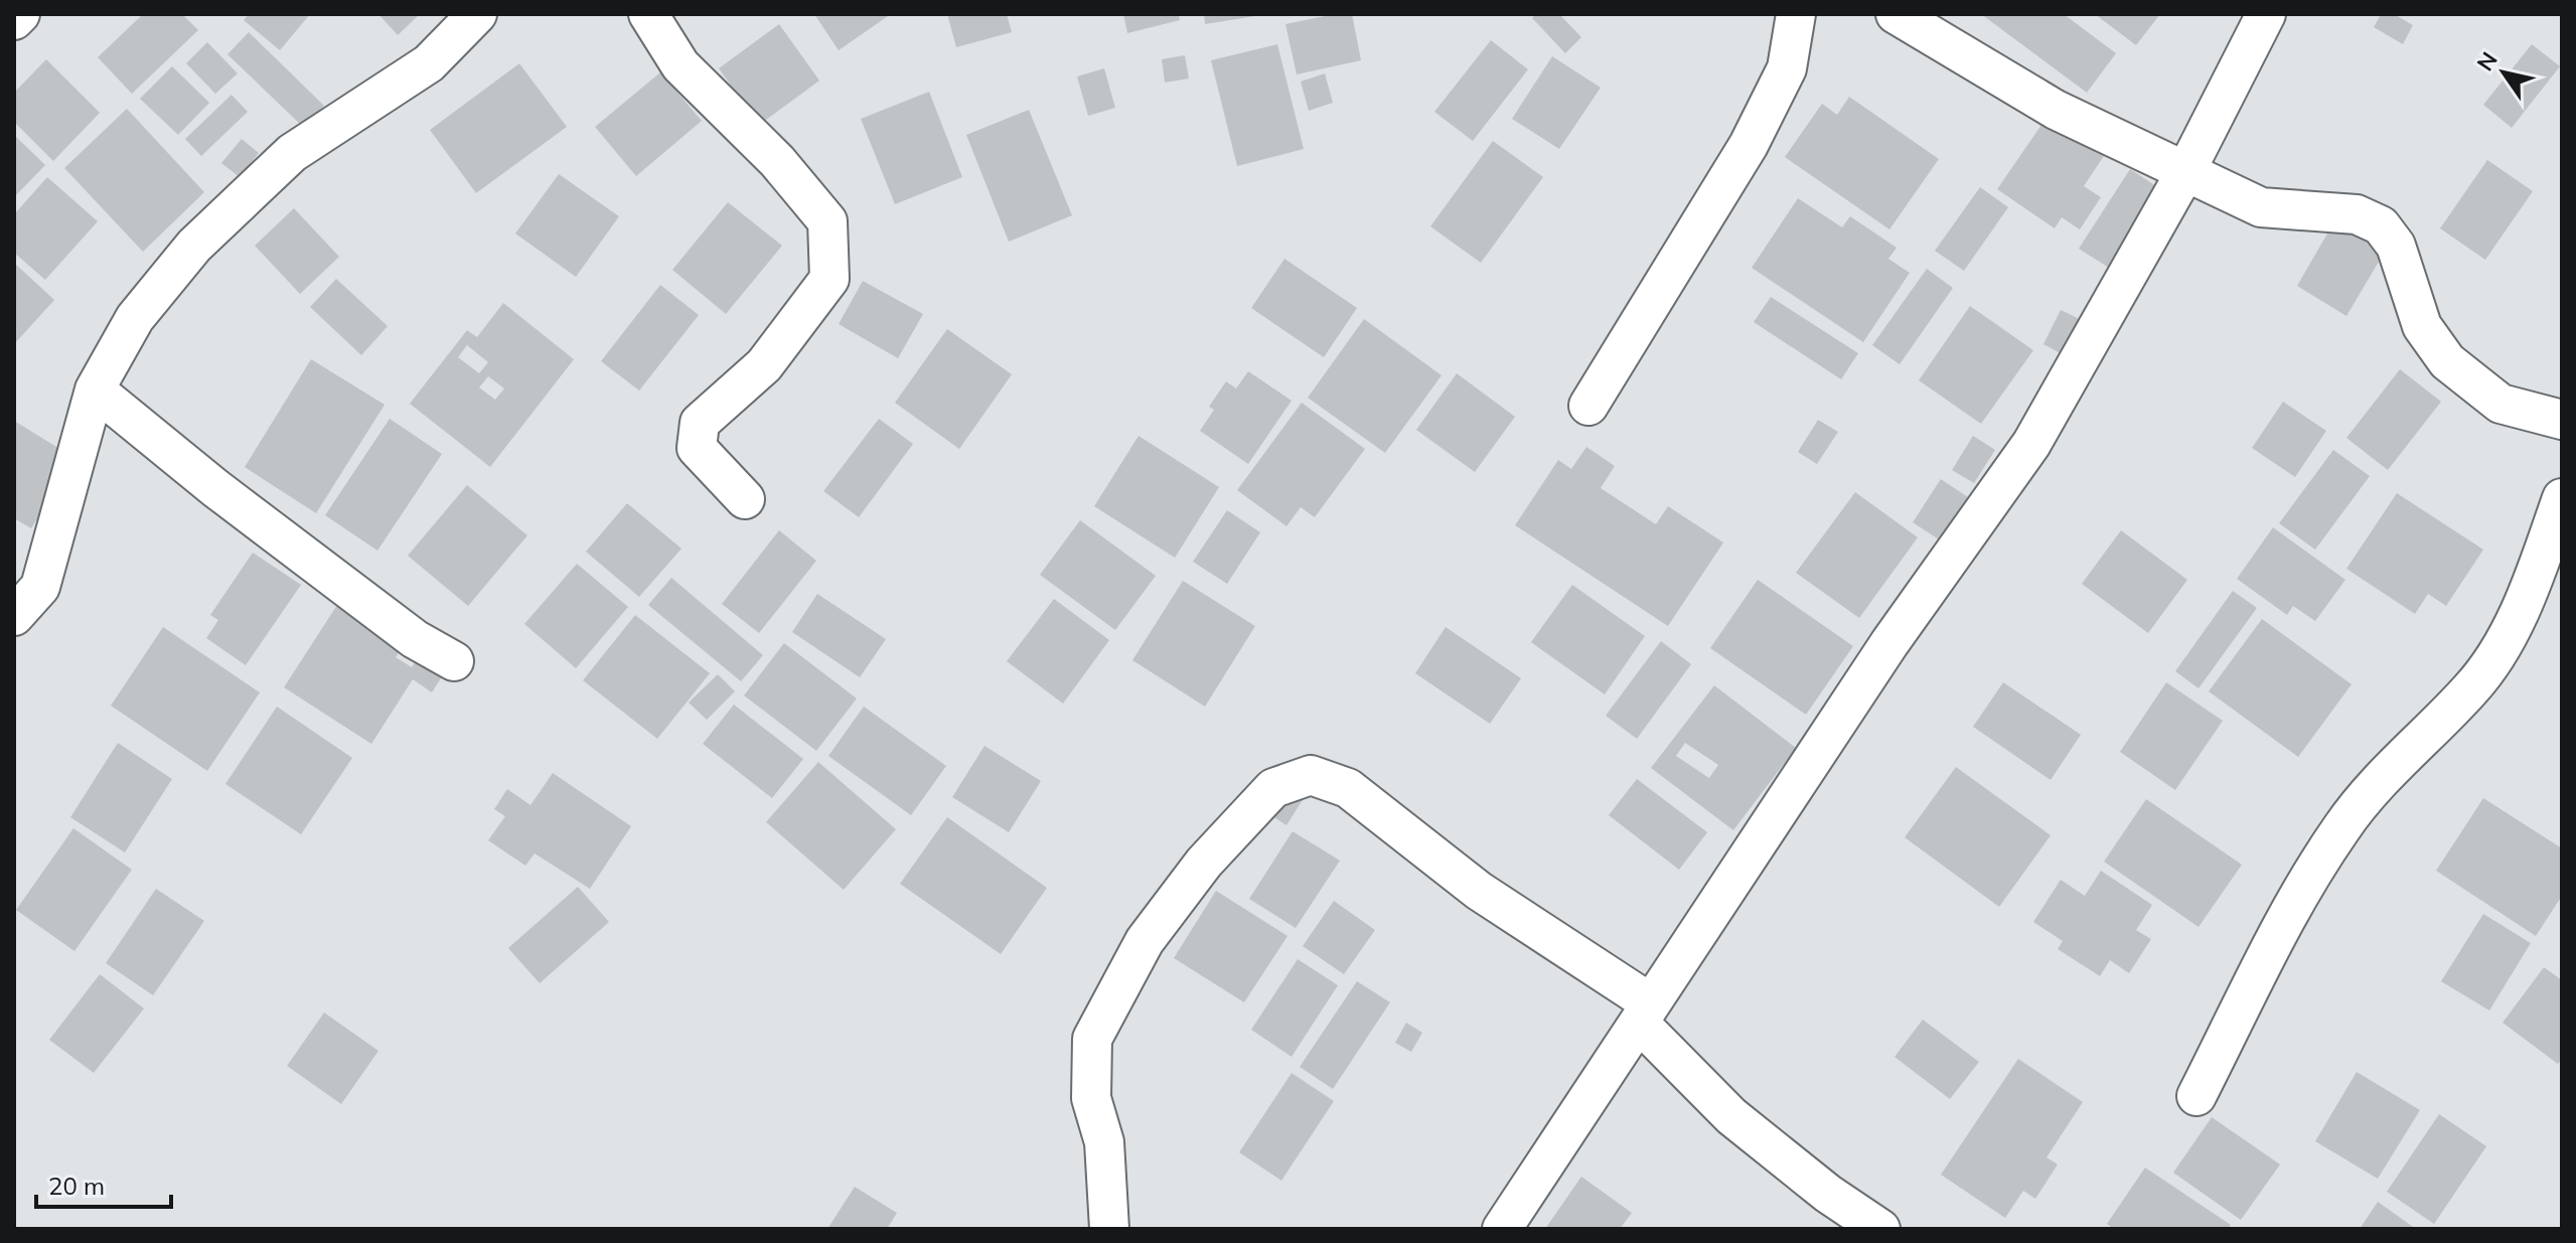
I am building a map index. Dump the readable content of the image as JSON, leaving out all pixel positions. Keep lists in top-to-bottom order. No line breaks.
{"scale_bar":"20 m","north":"top left"}
